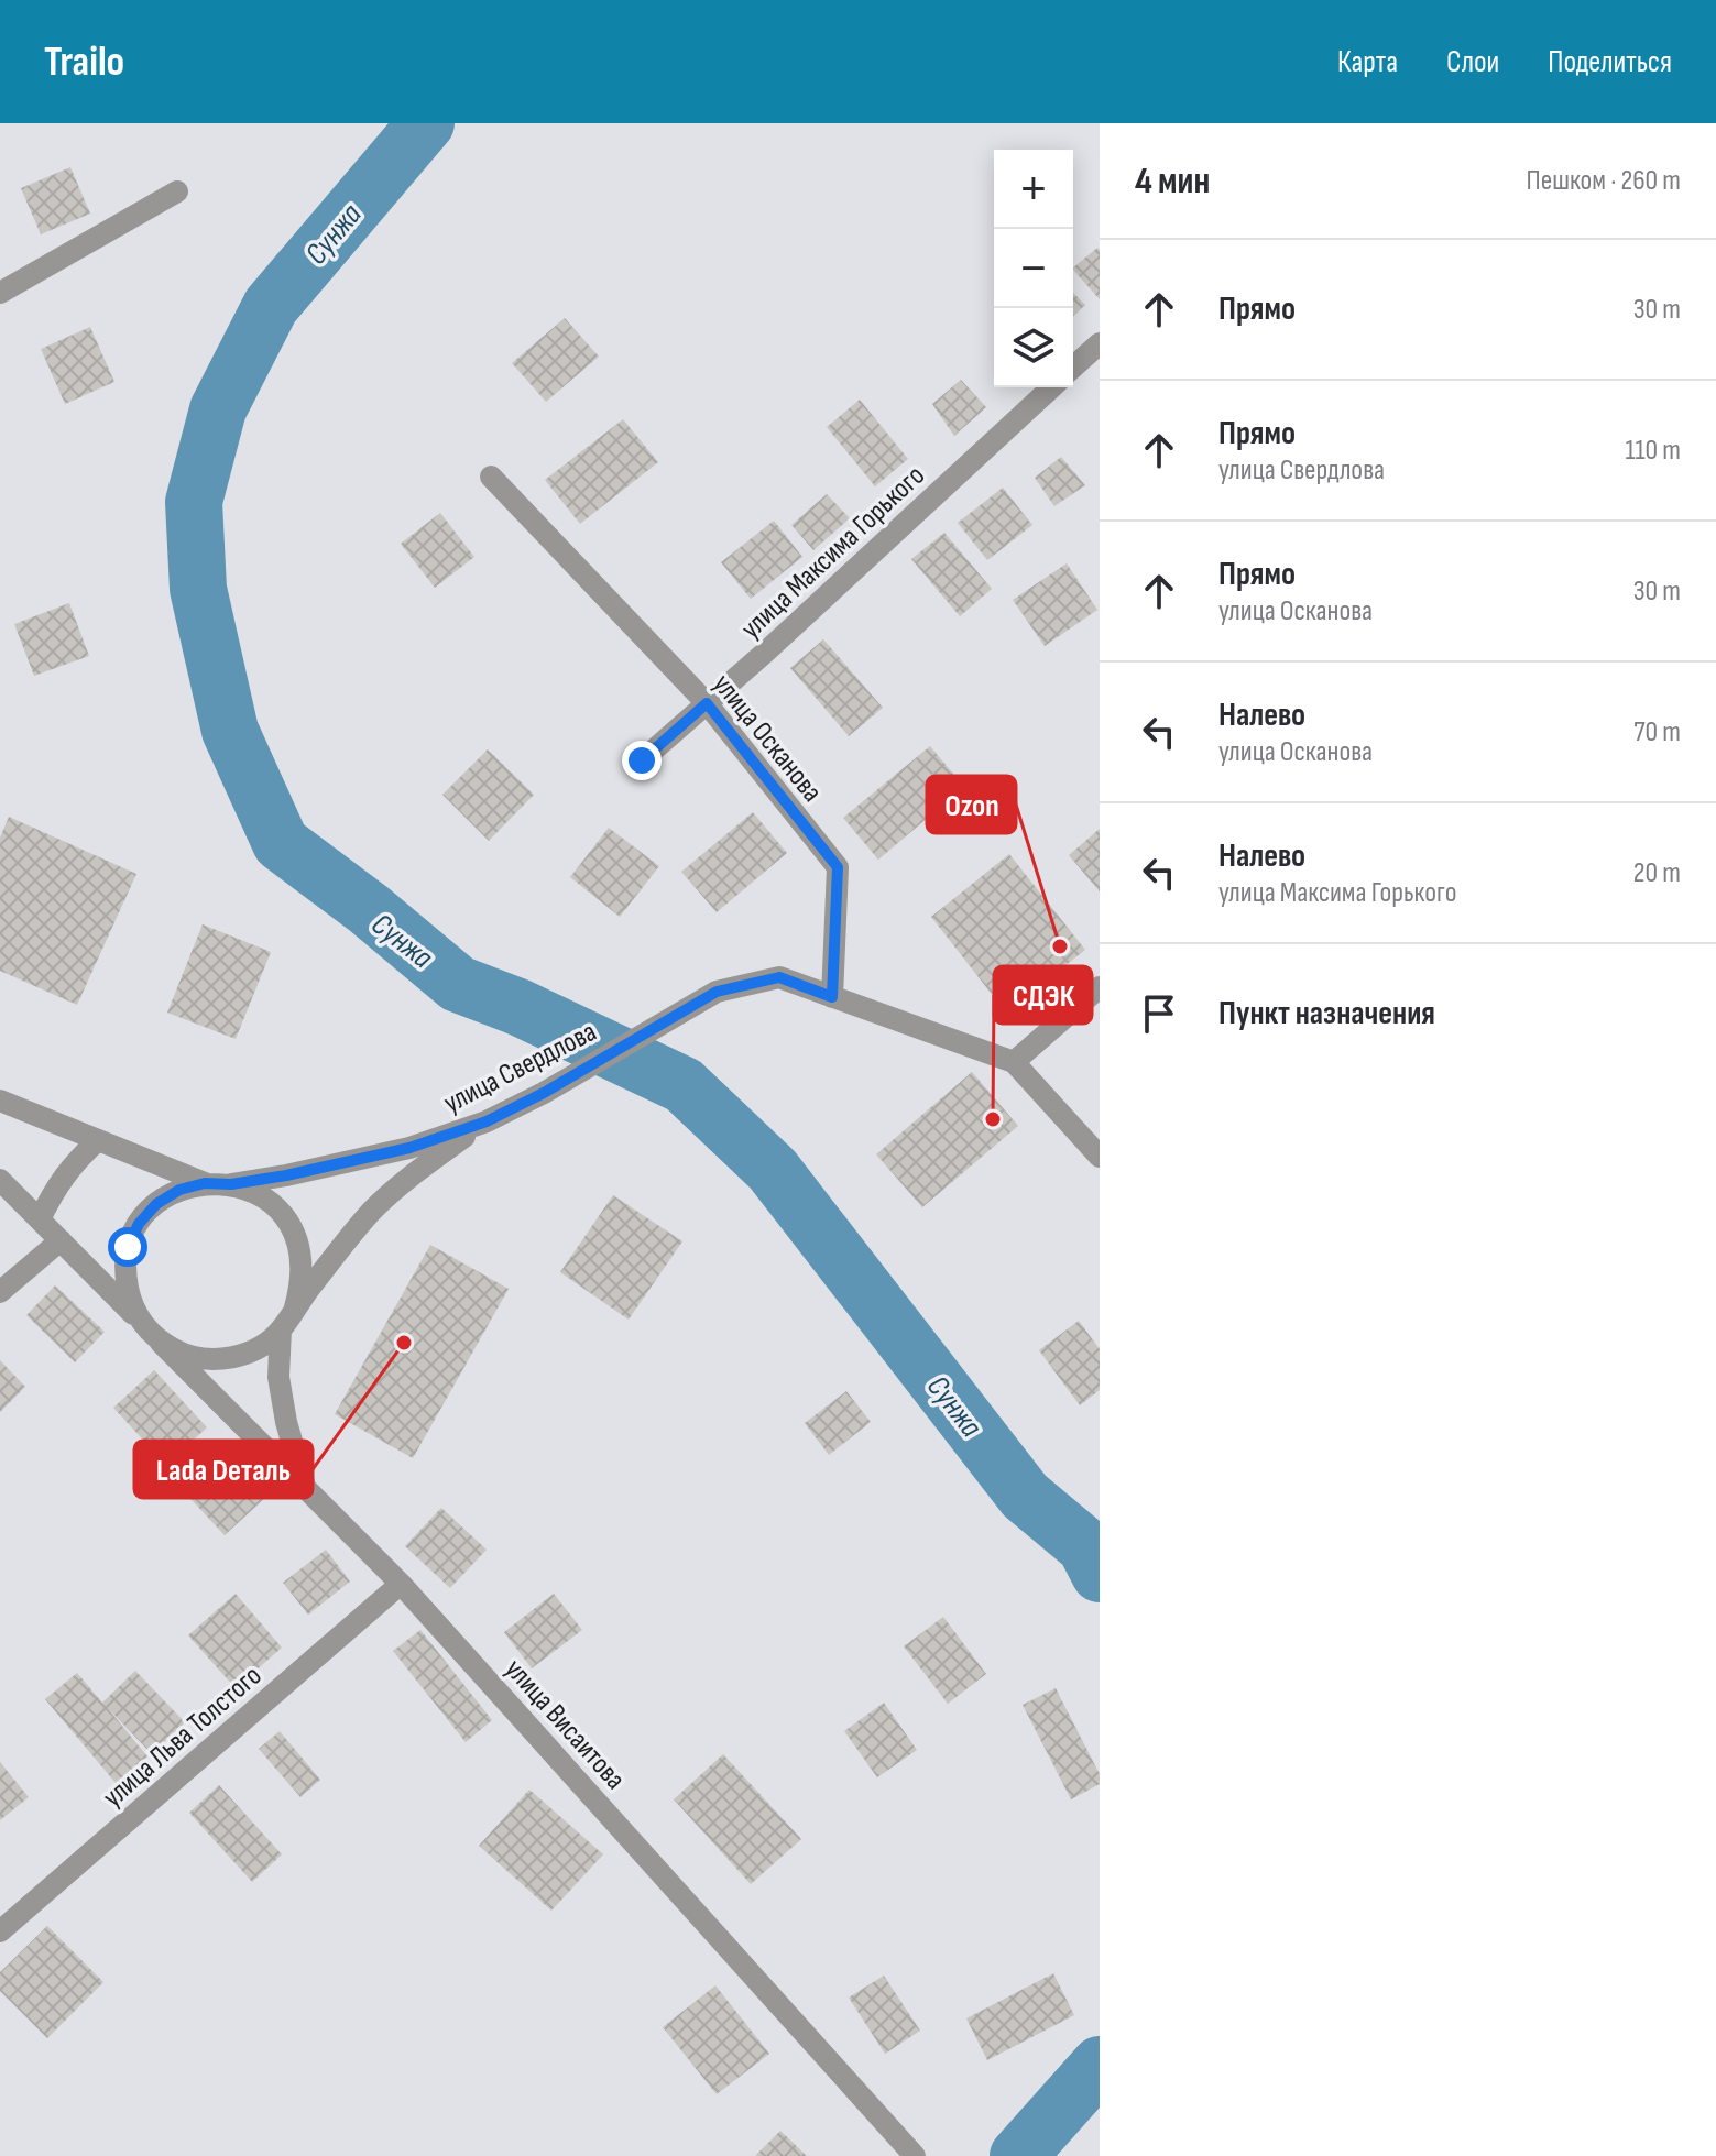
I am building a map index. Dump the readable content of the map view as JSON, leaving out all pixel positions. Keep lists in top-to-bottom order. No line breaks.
{"streets":{"street":["улица Максима Горького","улица Осканова","улица Свердлова","улица Висаитова","улица Льва Толстого"]},"crossings":[["улица Максима Горького","улица Осканова"],["улица Осканова","улица Свердлова"],["улица Свердлова","улица Висаитова"],["улица Висаитова","улица Льва Толстого"]],"water":["Сунжа"],"places":["Ozon","СДЭК","Lada Dеталь"],"page":{"header":"Trailo","nav":["Карта","Слои","Поделиться"],"heading":["4 мин","Пешком · 260 m"],"map_buttons":["+","−"],"list":[["Прямо","30 m"],["Прямо","улица Свердлова","110 m"],["Прямо","улица Осканова","30 m"],["Налево","улица Осканова","70 m"],["Налево","улица Максима Горького","20 m"],"Пункт назначения"]}}
